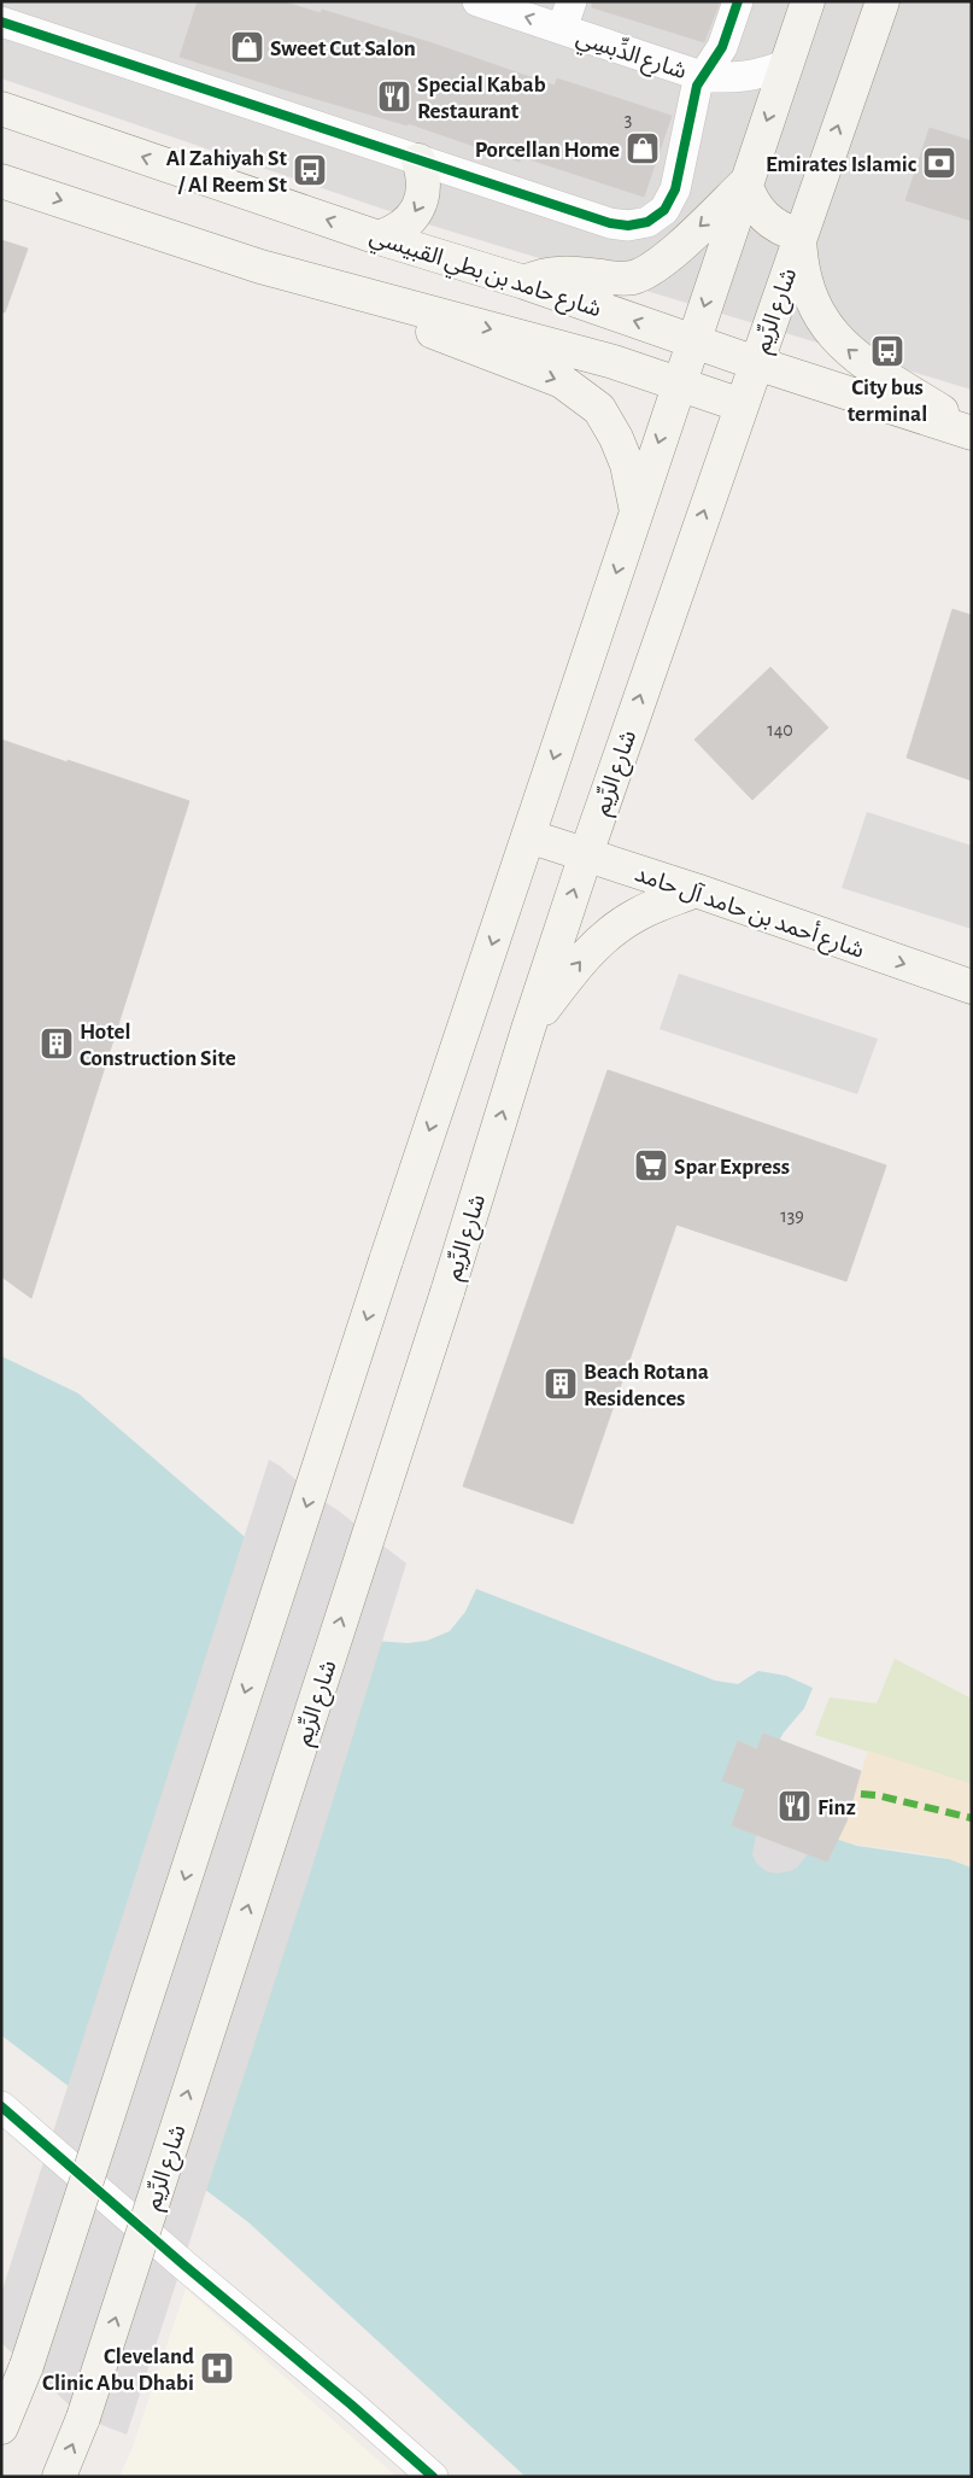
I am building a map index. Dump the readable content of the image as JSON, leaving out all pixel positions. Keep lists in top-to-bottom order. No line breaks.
{"streets":{"main road":["شارع حامد بن بطي القبيسي","شارع الرِّيم","شارع أحمد بن حامد آل حامد"],"street":["شارع الدِّبسِي"]},"crossings":[["شارع حامد بن بطي القبيسي","شارع الرِّيم"],["شارع الرِّيم","شارع أحمد بن حامد آل حامد"]],"one_way":["شارع أحمد بن حامد آل حامد"],"places":{"shop":["Sweet Cut Salon","Porcellan Home"],"restaurant":["Special Kabab Restaurant","Finz"],"bank":["Emirates Islamic"],"bus stop":["Al Zahiyah St / Al Reem St","City bus terminal"],"building":["Hotel Construction Site","Beach Rotana Residences"],"supermarket":["Spar Express"],"hospital":["Cleveland Clinic Abu Dhabi"]},"house_numbers":["3","140","139"]}
